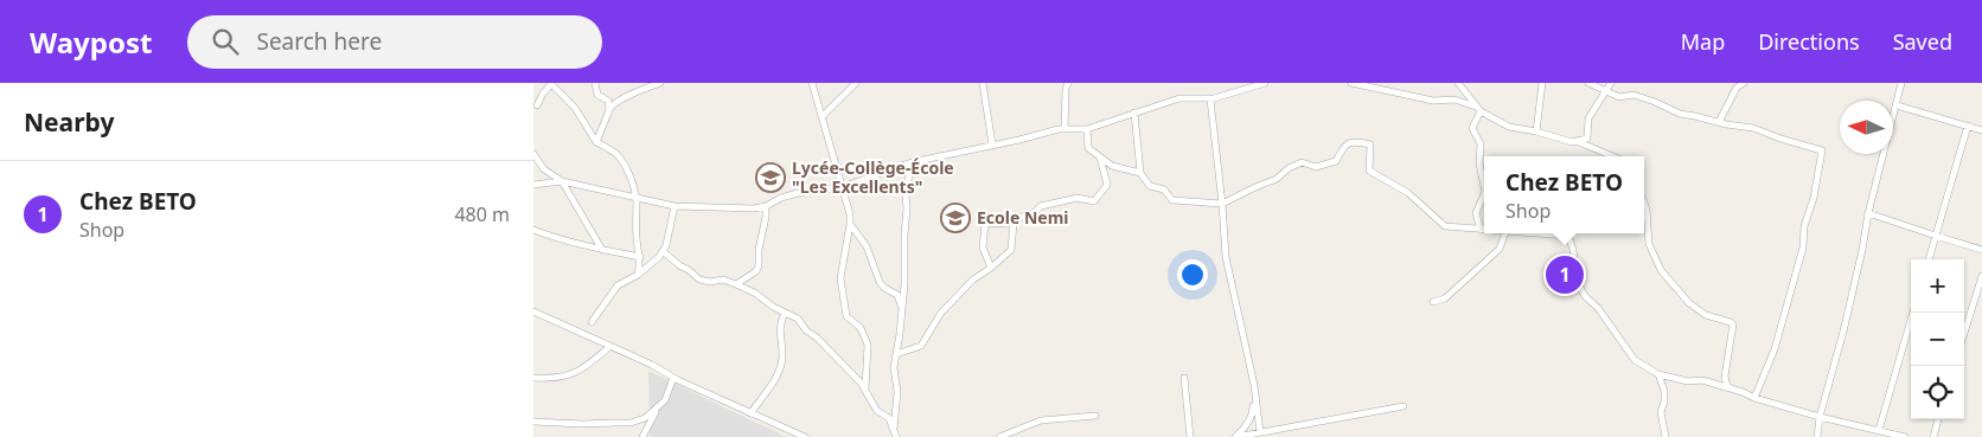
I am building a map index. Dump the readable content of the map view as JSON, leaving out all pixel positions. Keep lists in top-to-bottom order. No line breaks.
{"places":{"school or university":["Lycée-Collège-École \"Les Excellents\"","Ecole Nemi"]},"north":"left","page":{"header":"Waypost","search":"Search here","nav":["Map","Directions","Saved"],"heading":"Nearby","popup":["Chez BETO","Shop"],"list":[{"mark":"1","name":"Chez BETO","note":"Shop","value":"480 m"}],"pins":"1","map_buttons":["+","−"]}}
